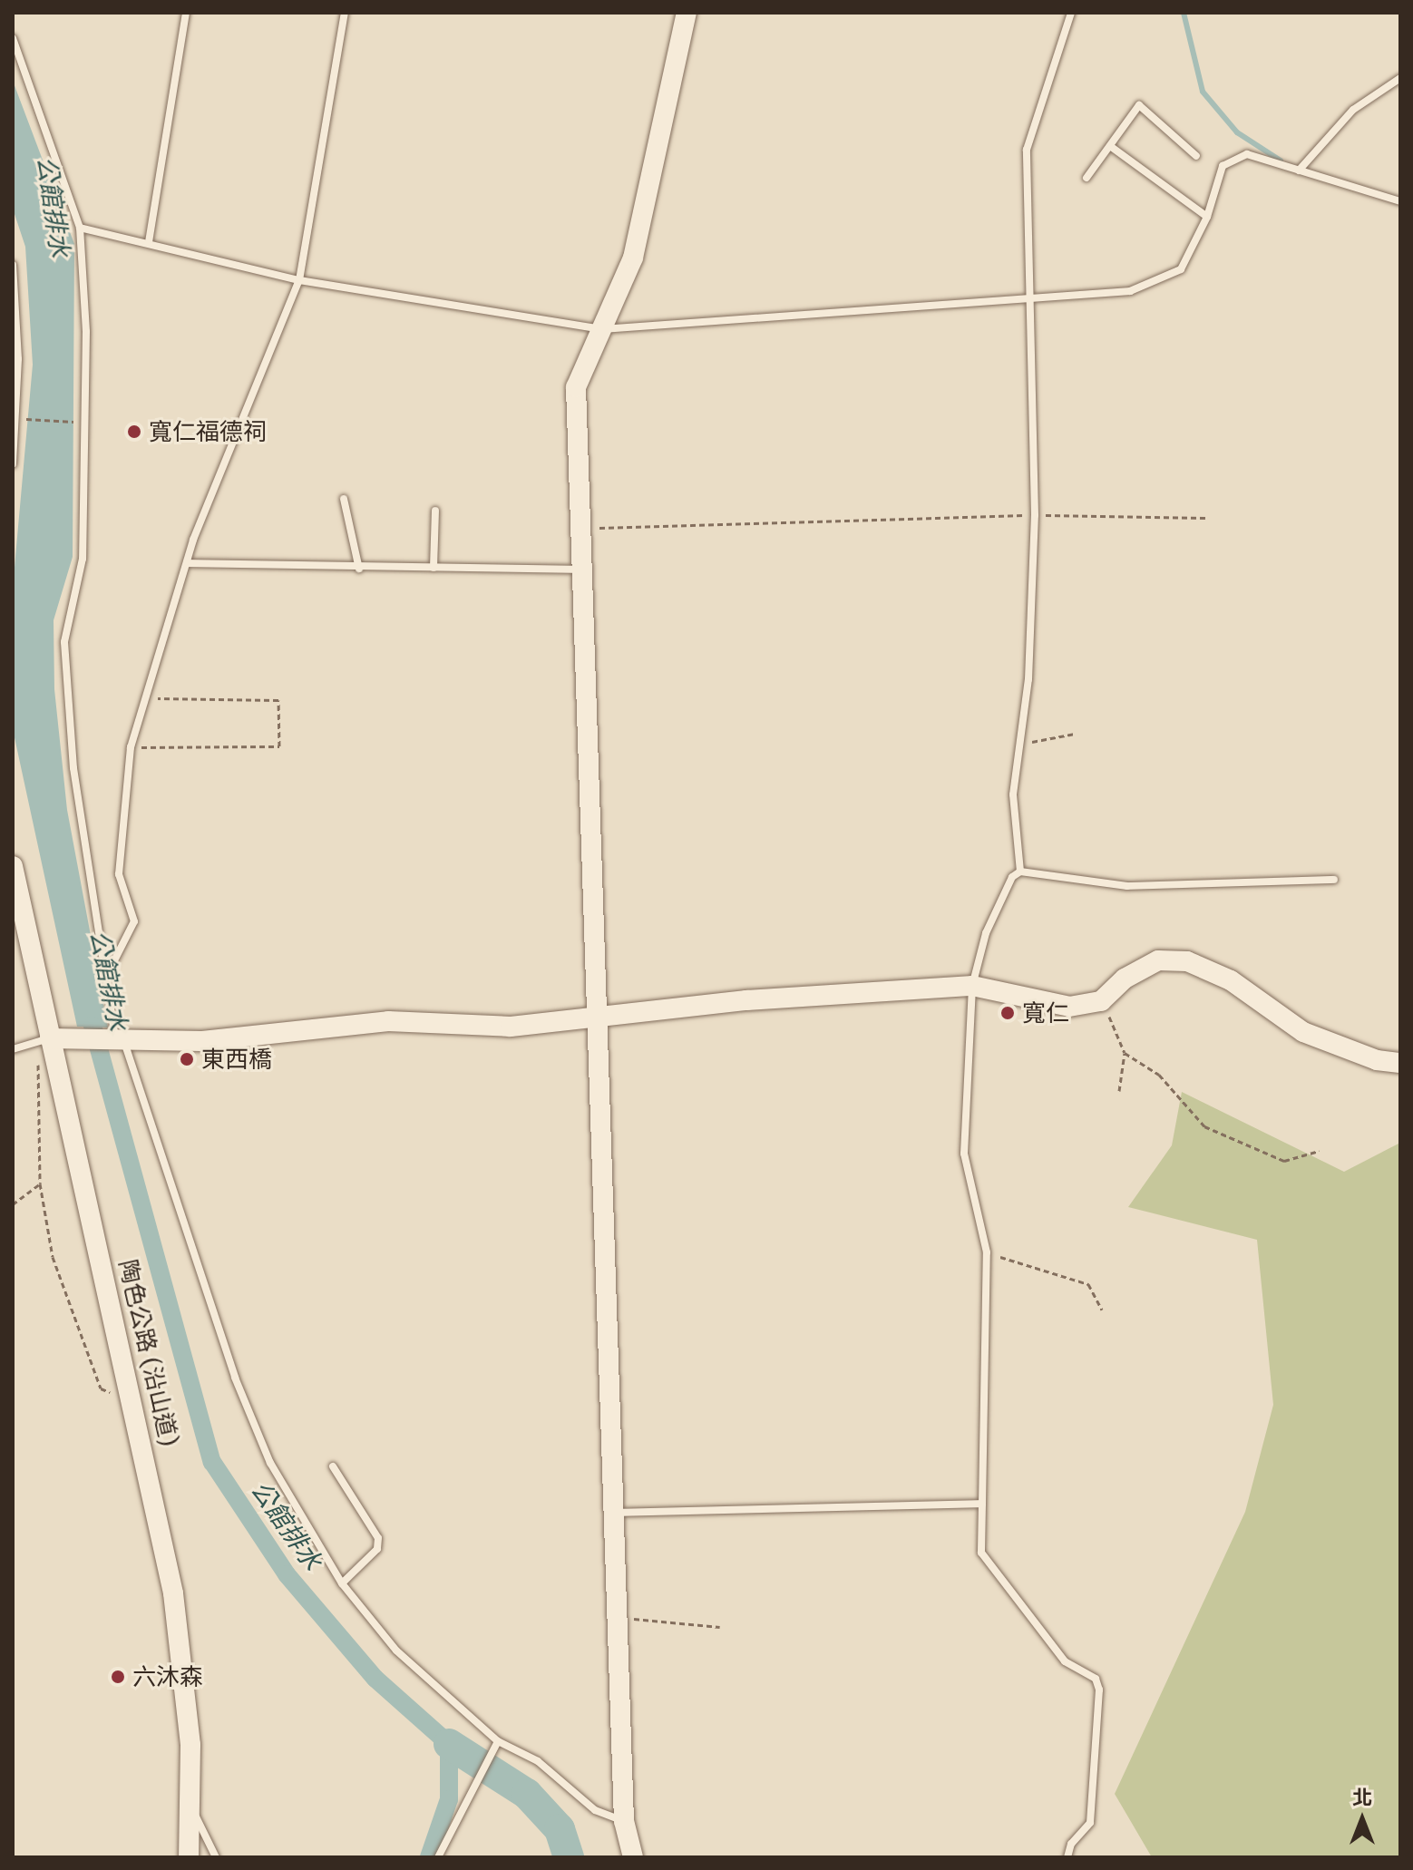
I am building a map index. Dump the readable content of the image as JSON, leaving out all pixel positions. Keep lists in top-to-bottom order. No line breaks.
{"streets":{"street":["陶色公路 (沿山道)"]},"water":["公館排水"],"places":["寬仁福德祠","寬仁","東西橋","六沐森"],"north":"top"}
